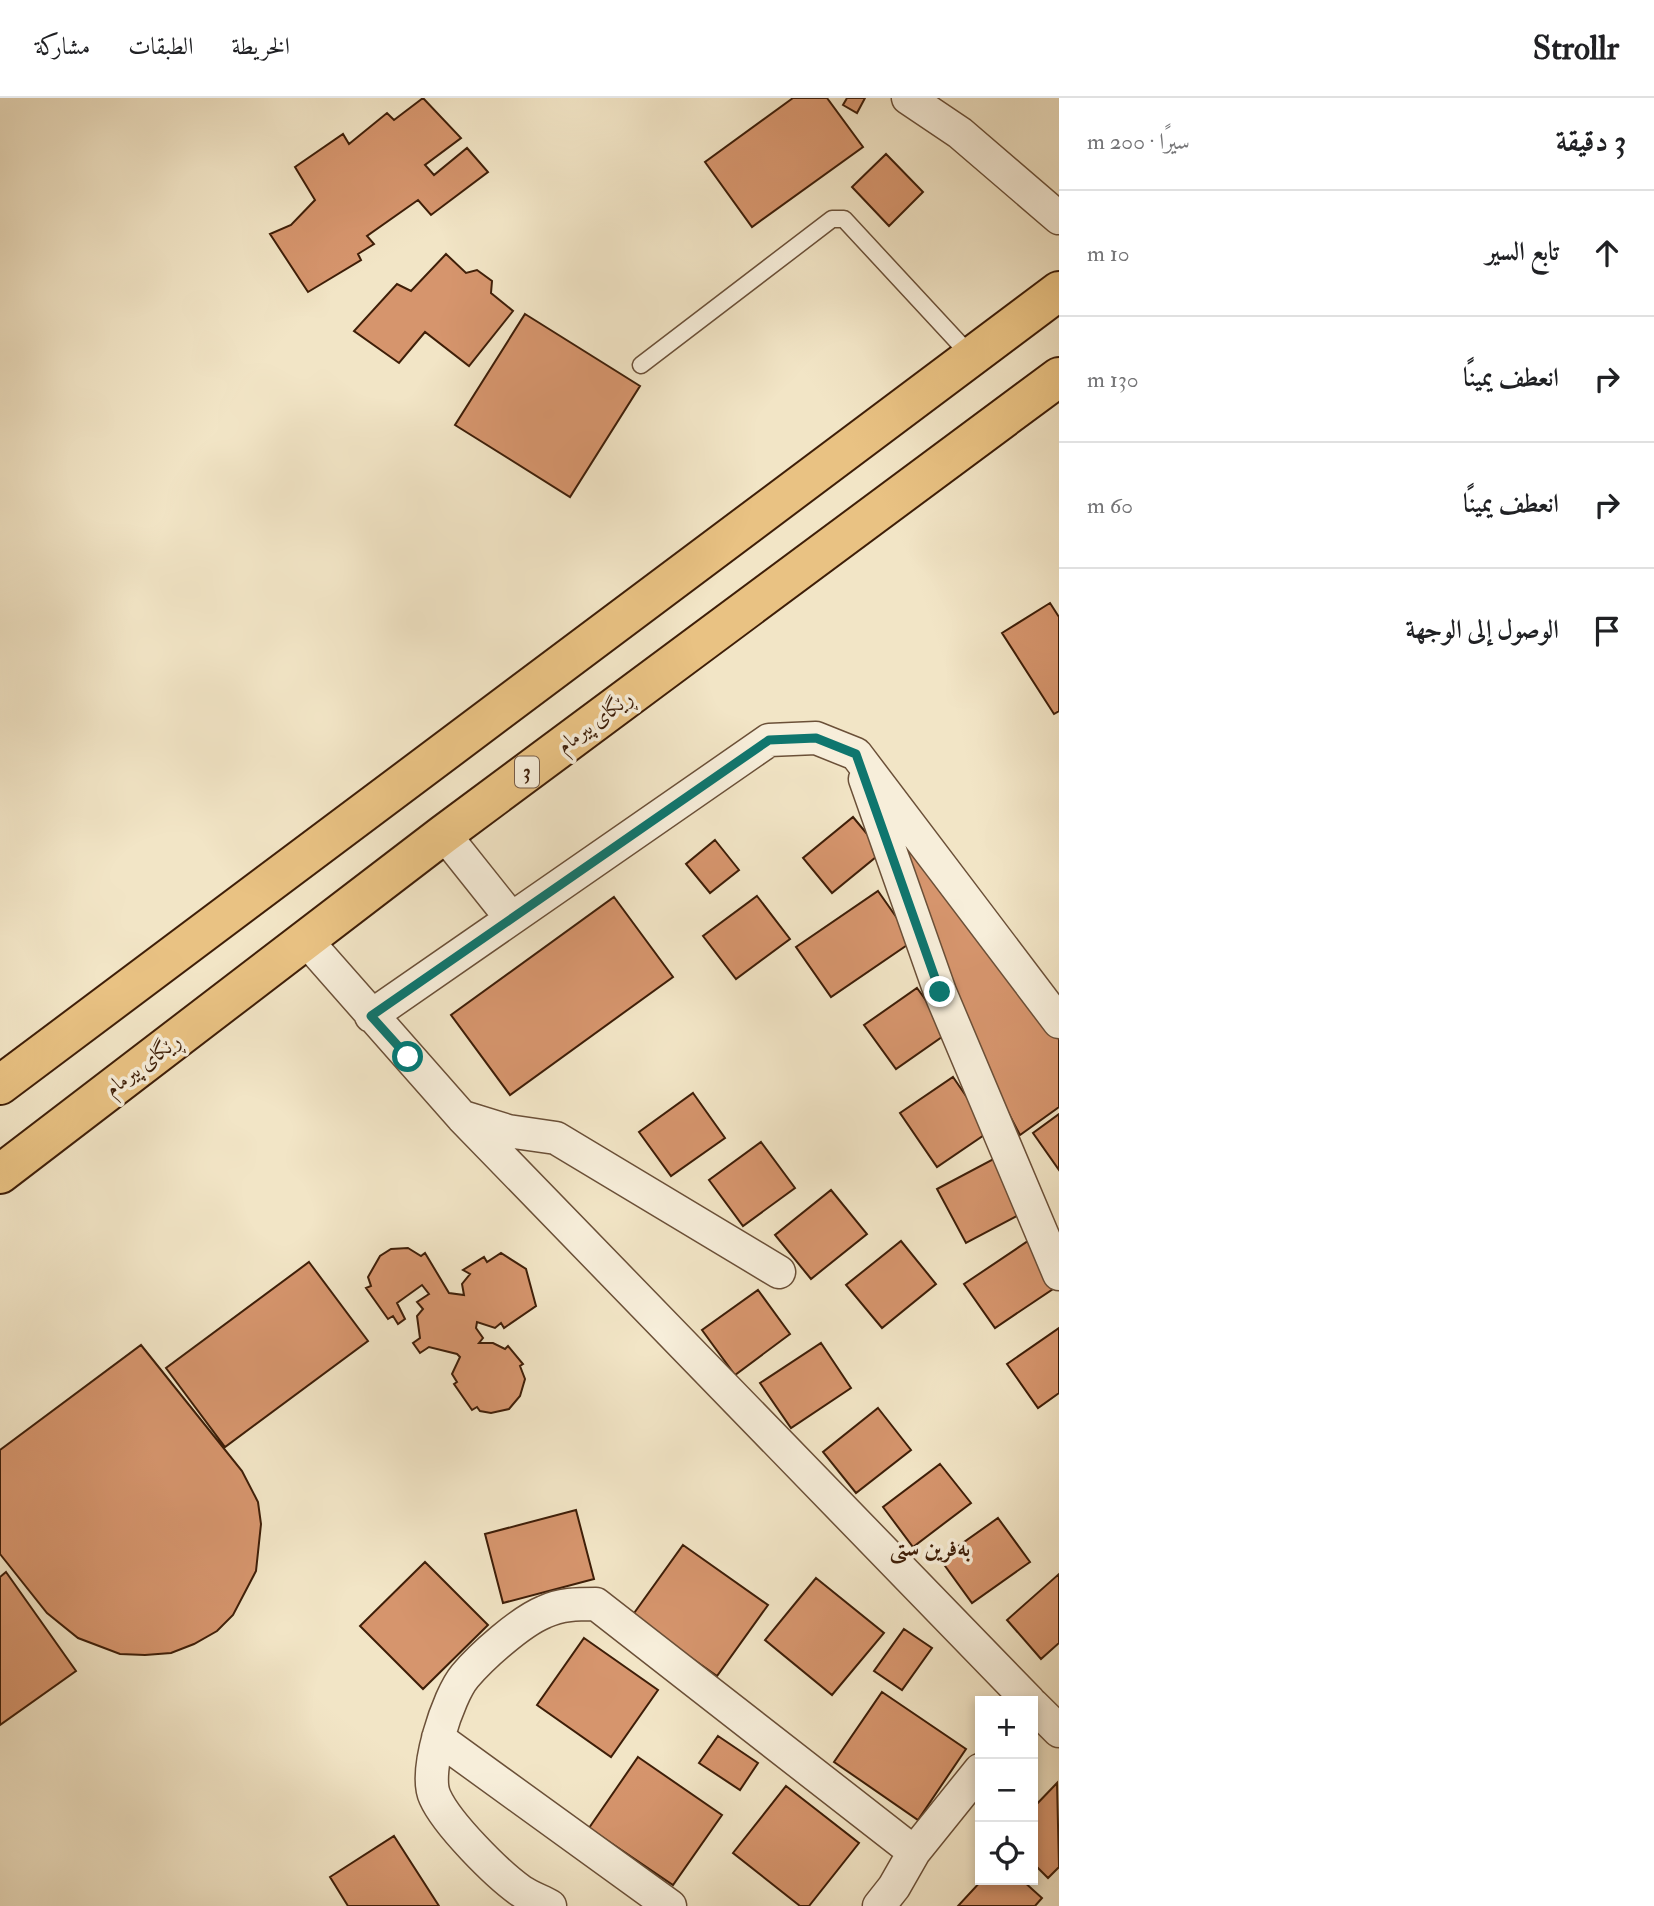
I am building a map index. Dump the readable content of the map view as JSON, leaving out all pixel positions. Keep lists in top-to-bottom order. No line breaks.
{"streets":{"highway":["ڕێگای پیرمام","3"]},"districts":["به‌فرین ستی"],"page":{"header":"Strollr","nav":["الخريطة","الطبقات","مشاركة"],"heading":["3 دقيقة","سيرًا · 200 m"],"list":[["تابع السير","10 m"],["انعطف يمينًا","130 m"],["انعطف يمينًا","60 m"],"الوصول إلى الوجهة"],"map_buttons":["+","−"]}}
